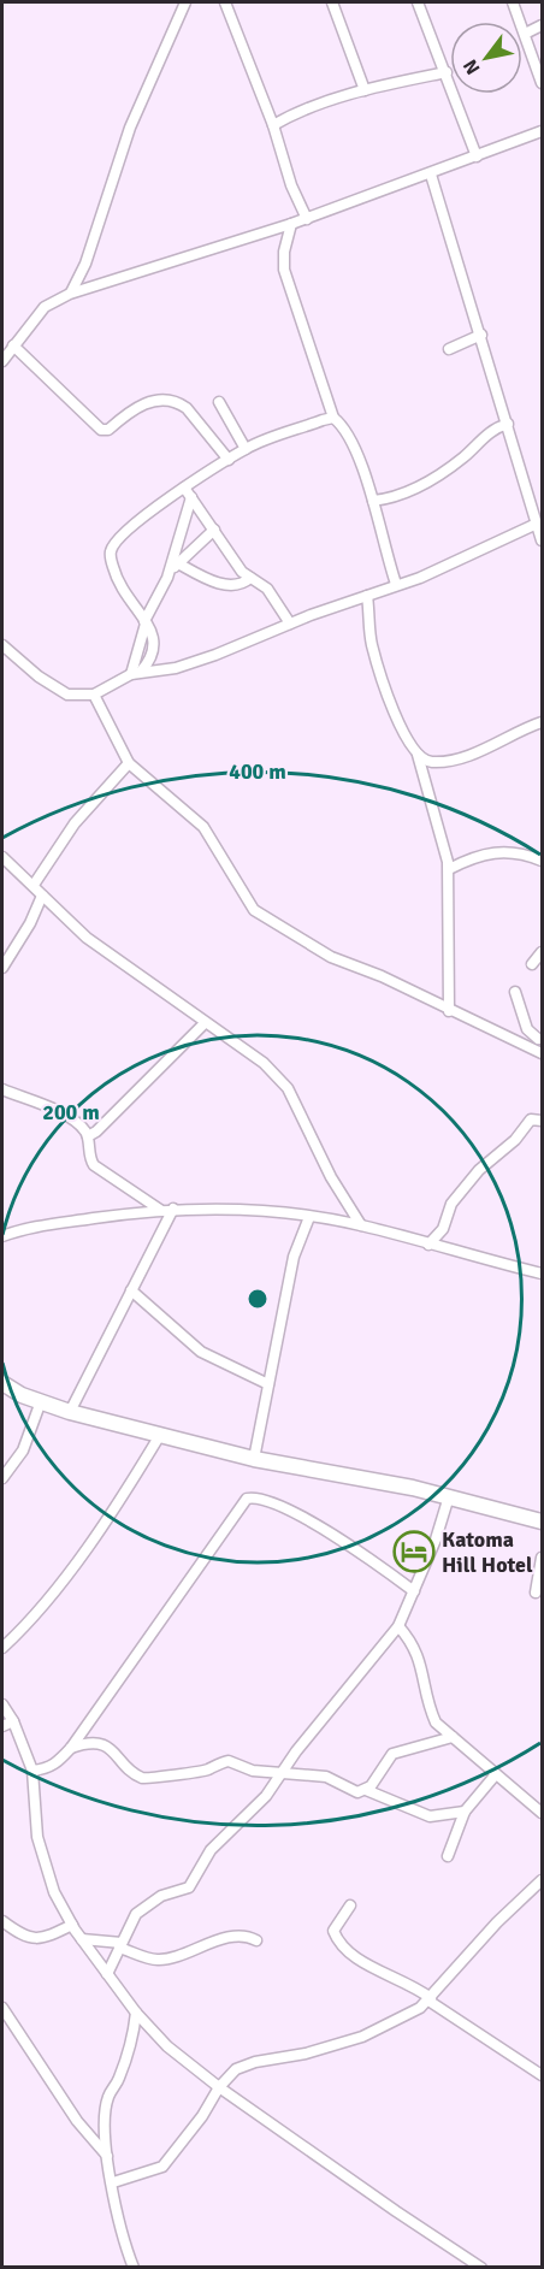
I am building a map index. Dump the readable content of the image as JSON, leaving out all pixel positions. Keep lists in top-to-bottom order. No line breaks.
{"places":{"hotel":["Katoma Hill Hotel"]},"north":"bottom left","rings":["400 m","200 m"]}
